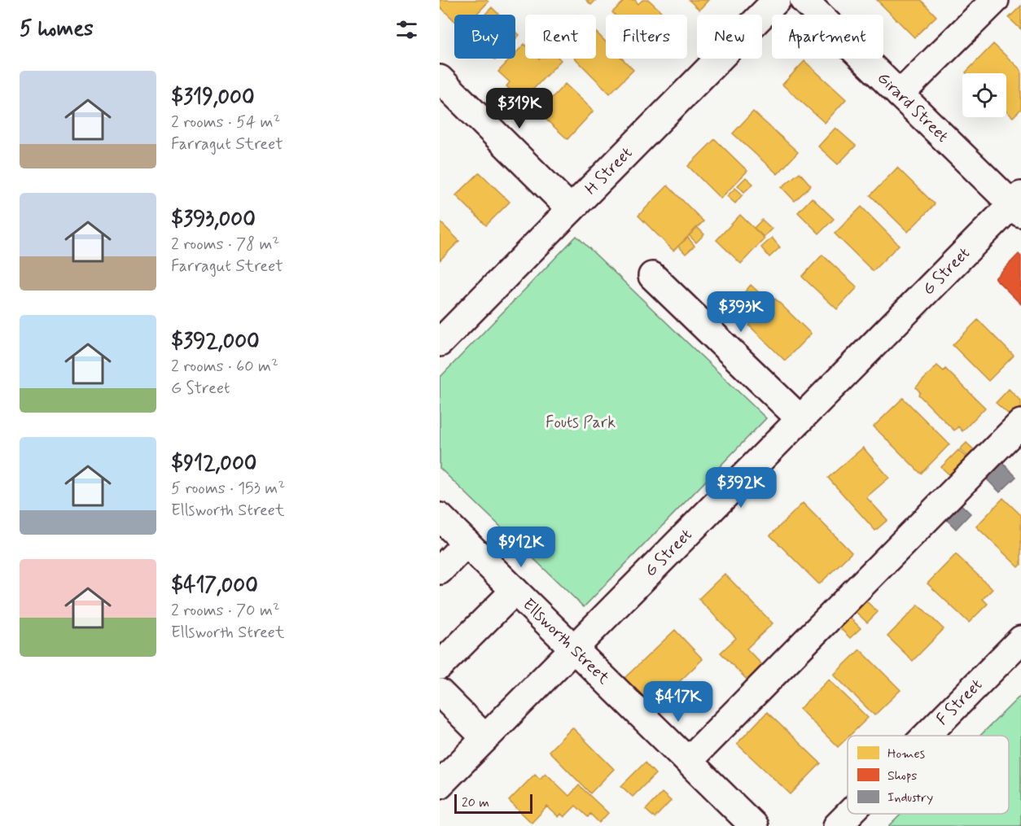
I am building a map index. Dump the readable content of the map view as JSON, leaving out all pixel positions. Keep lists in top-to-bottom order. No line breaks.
{"streets":{"street":["Girard Street","H Street","G Street","Ellsworth Street","F Street"]},"crossings":[["Girard Street","G Street"],["G Street","Ellsworth Street"]],"parks":["Fouts Park"],"legend":["Homes","Shops","Industry"],"scale_bar":"20 m","page":{"heading":"5 homes","chip":["Buy","Rent","Filters","New","Apartment"],"list":[{"name":"$319,000","note":"2 rooms · 54 m² · Farragut Street"},{"name":"$393,000","note":"2 rooms · 78 m² · Farragut Street"},{"name":"$392,000","note":"2 rooms · 60 m² · G Street"},{"name":"$912,000","note":"5 rooms · 153 m² · Ellsworth Street"},{"name":"$417,000","note":"2 rooms · 70 m² · Ellsworth Street"}],"price":["$319K","$393K","$392K","$912K","$417K"],"scale":"20 m"}}
